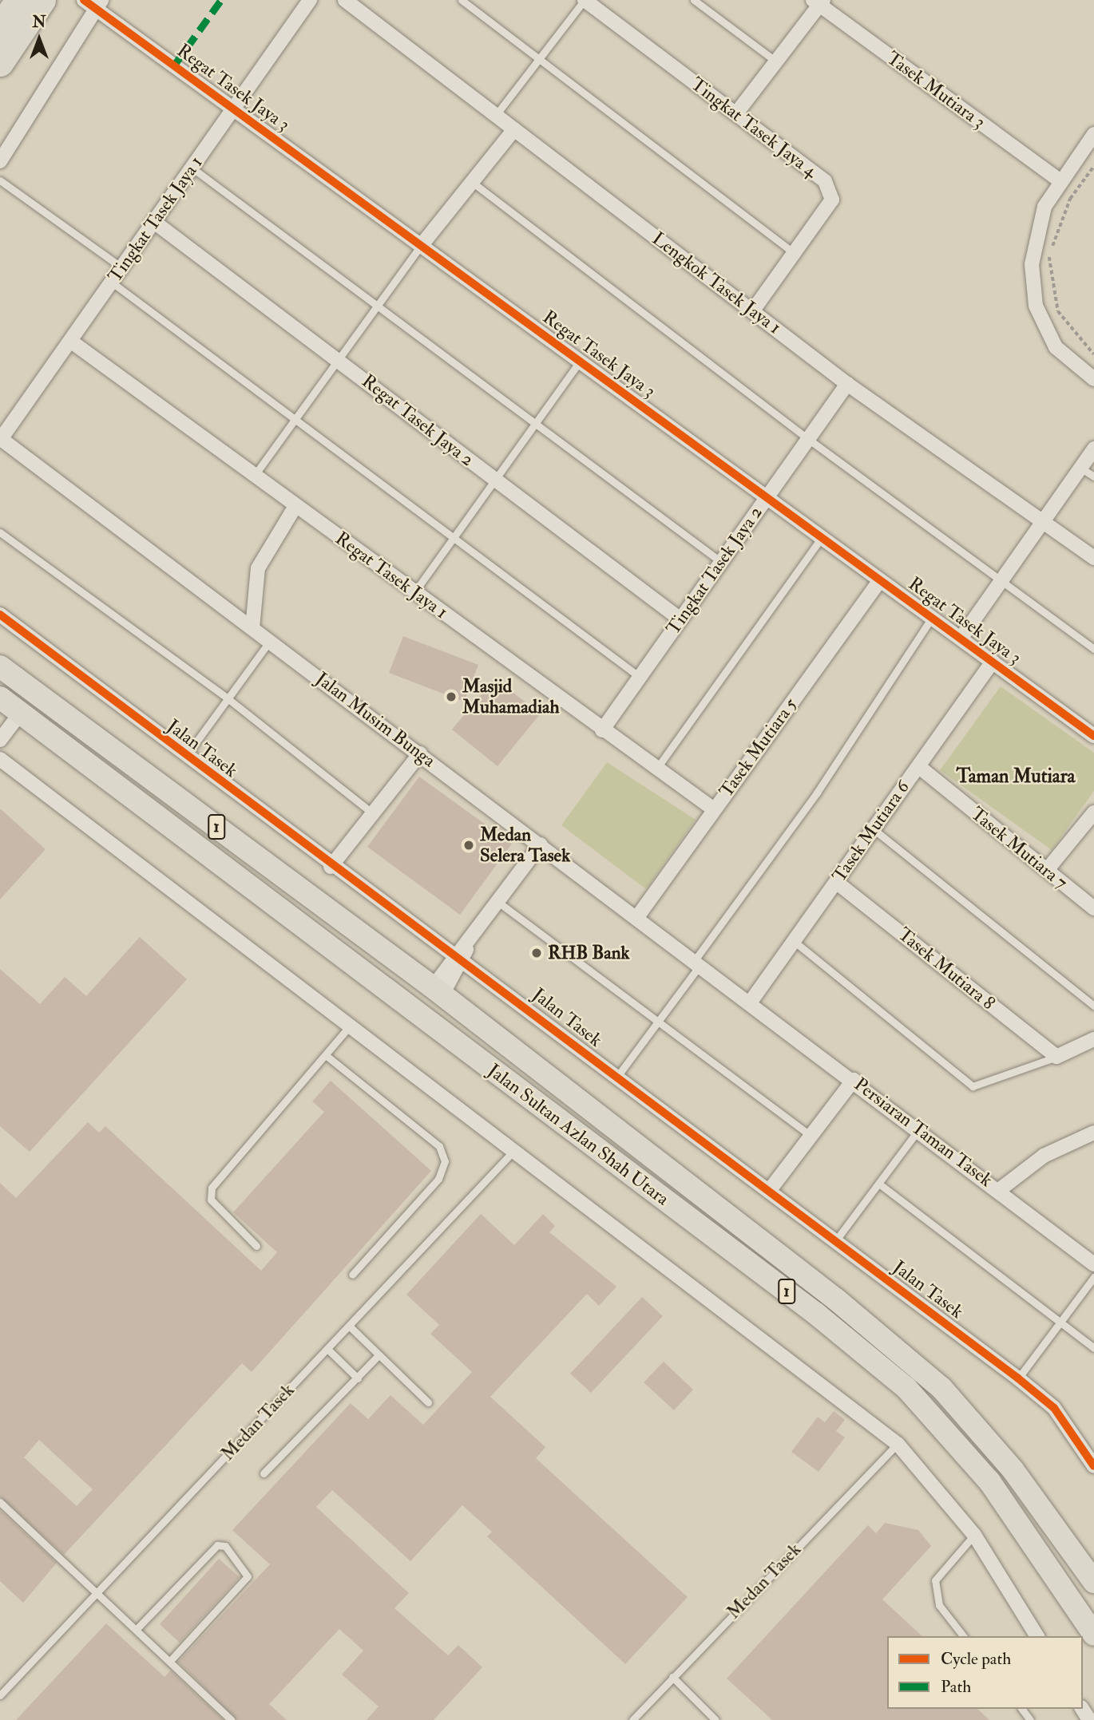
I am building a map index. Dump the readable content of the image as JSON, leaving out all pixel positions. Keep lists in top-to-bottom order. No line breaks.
{"streets":{"main road":["1","Jalan Sultan Azlan Shah Utara"],"street":["Regat Tasek Jaya 3","Tasek Mutiara 3","Tingkat Tasek Jaya 4","Tingkat Tasek Jaya 1","Lengkok Tasek Jaya 1","Regat Tasek Jaya 2","Tingkat Tasek Jaya 2","Regat Tasek Jaya 1","Jalan Musim Bunga","Tasek Mutiara 5","Jalan Tasek","Tasek Mutiara 6","Tasek Mutiara 7","Tasek Mutiara 8","Persiaran Taman Tasek"],"lane":["Medan Tasek"]},"crossings":[["Regat Tasek Jaya 3","Tingkat Tasek Jaya 1"],["Regat Tasek Jaya 3","Tingkat Tasek Jaya 2"],["Regat Tasek Jaya 3","Tasek Mutiara 5"],["Regat Tasek Jaya 3","Tasek Mutiara 6"],["Tingkat Tasek Jaya 4","Lengkok Tasek Jaya 1"],["Tingkat Tasek Jaya 1","Regat Tasek Jaya 2"],["Tingkat Tasek Jaya 1","Regat Tasek Jaya 1"],["Tingkat Tasek Jaya 1","Jalan Musim Bunga"],["Lengkok Tasek Jaya 1","Tingkat Tasek Jaya 2"],["Regat Tasek Jaya 2","Tingkat Tasek Jaya 2"],["Tingkat Tasek Jaya 2","Regat Tasek Jaya 1"],["Regat Tasek Jaya 1","Tasek Mutiara 5"],["Jalan Musim Bunga","Tasek Mutiara 5"],["Jalan Musim Bunga","Tasek Mutiara 6"],["Jalan Musim Bunga","Persiaran Taman Tasek"],["Tasek Mutiara 6","Tasek Mutiara 7"],["Tasek Mutiara 6","Tasek Mutiara 8"],["Tasek Mutiara 6","Persiaran Taman Tasek"]],"districts":["Taman Mutiara"],"places":["Masjid Muhamadiah","Medan Selera Tasek","RHB Bank"],"legend":["Cycle path","Path"],"north":"top"}
